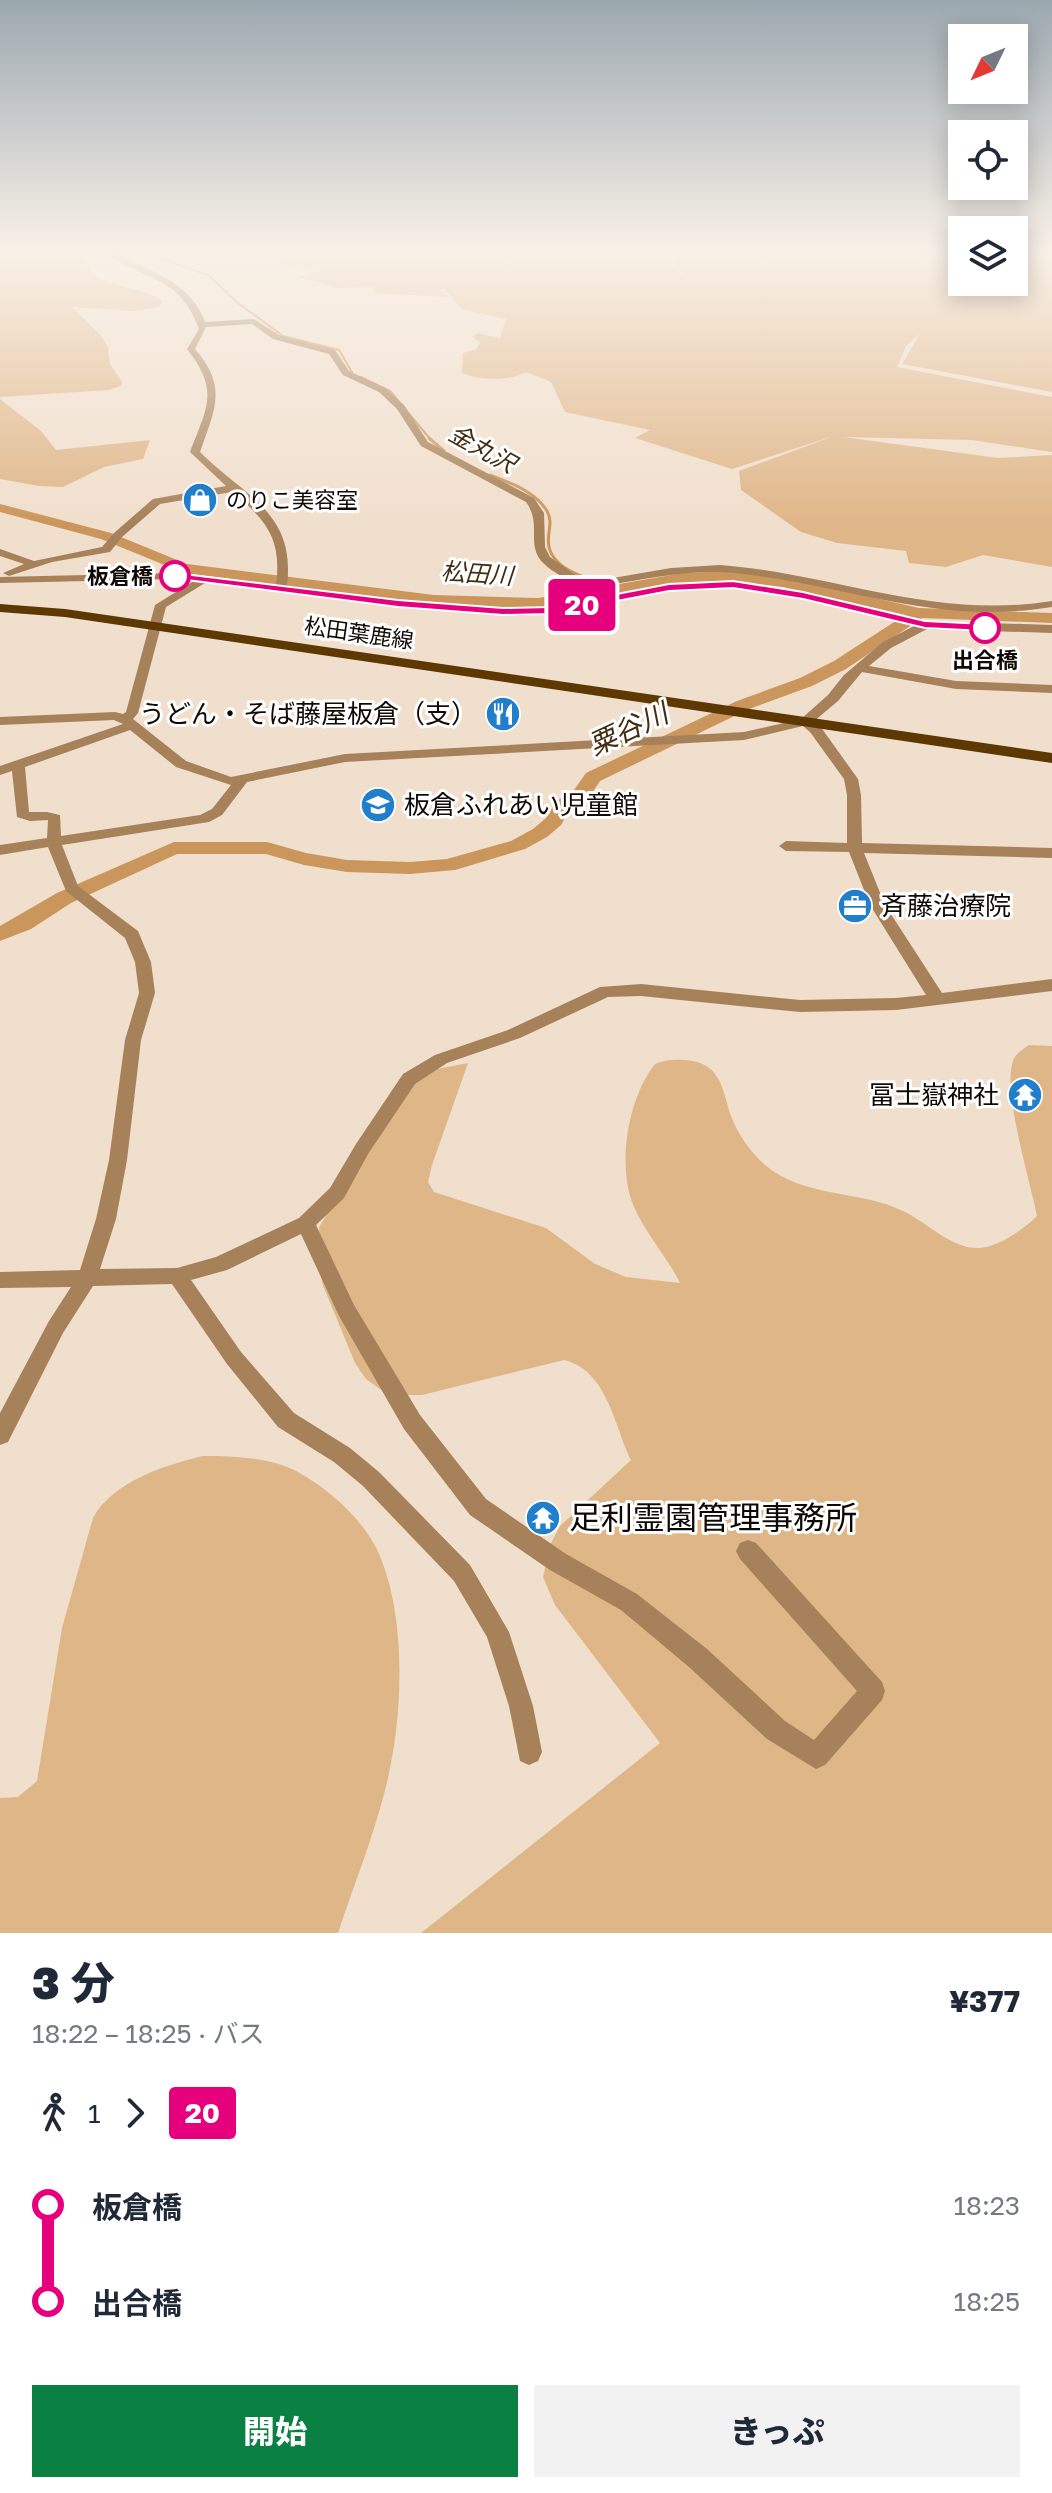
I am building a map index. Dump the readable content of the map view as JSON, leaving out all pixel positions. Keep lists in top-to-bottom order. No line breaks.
{"streets":{"main road":["松田葉鹿線"]},"water":["金丸沢","松田川","粟谷川"],"places":{"shop":["のりこ美容室"],"other":["板倉橋","出合橋"],"restaurant":["うどん・そば藤屋板倉（支）"],"school or university":["板倉ふれあい児童館"],"office":["斉藤治療院"],"temple":["冨士嶽神社","足利霊園管理事務所"]},"lines":["bus line 20"],"north":"bottom left","page":{"on_map":"20","heading":["3 分","18:22 – 18:25 · バス","¥377"],"legs":["1","20"],"list":[{"name":"板倉橋","value":"18:23"},{"name":"出合橋","value":"18:25"}],"buttons":["開始","きっぷ"]}}
